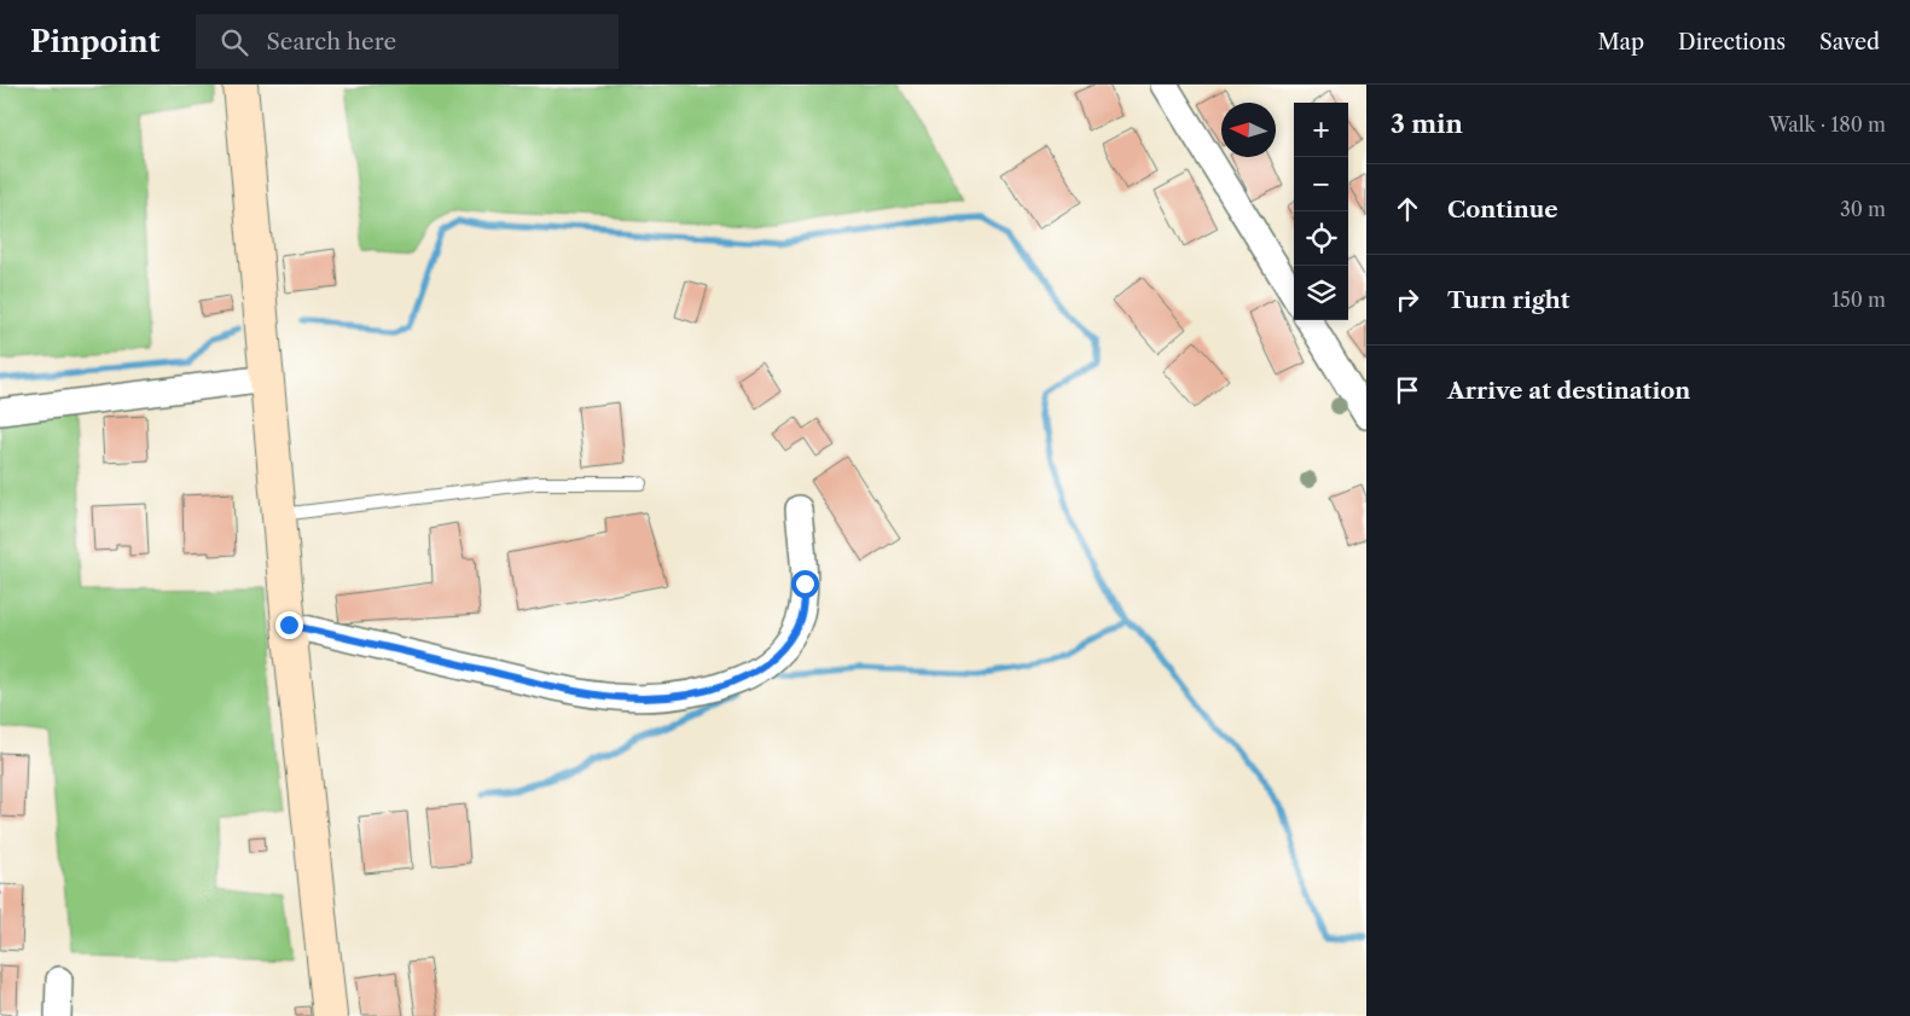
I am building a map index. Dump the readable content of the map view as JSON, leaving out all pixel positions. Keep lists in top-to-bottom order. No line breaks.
{"north":"left","page":{"header":"Pinpoint","search":"Search here","nav":["Map","Directions","Saved"],"heading":["3 min","Walk · 180 m"],"map_buttons":["+","−"],"list":[["Continue","30 m"],["Turn right","150 m"],"Arrive at destination"]}}
